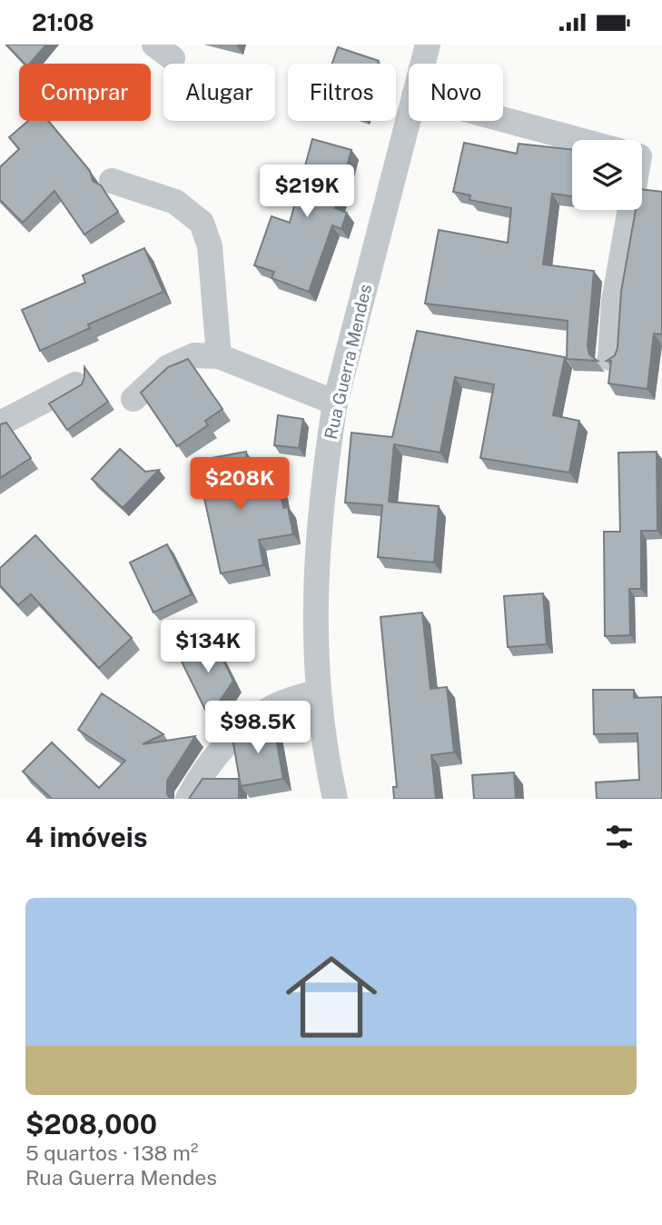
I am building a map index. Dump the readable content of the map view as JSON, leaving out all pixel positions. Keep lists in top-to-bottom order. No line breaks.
{"streets":{"street":["Rua Guerra Mendes"]},"page":{"status":"21:08","chip":["Comprar","Alugar","Filtros","Novo"],"price":["$219K","$208K","$134K","$98.5K"],"heading":"4 imóveis","list":[{"name":"$208,000","note":"5 quartos · 138 m² · Rua Guerra Mendes"}]}}
